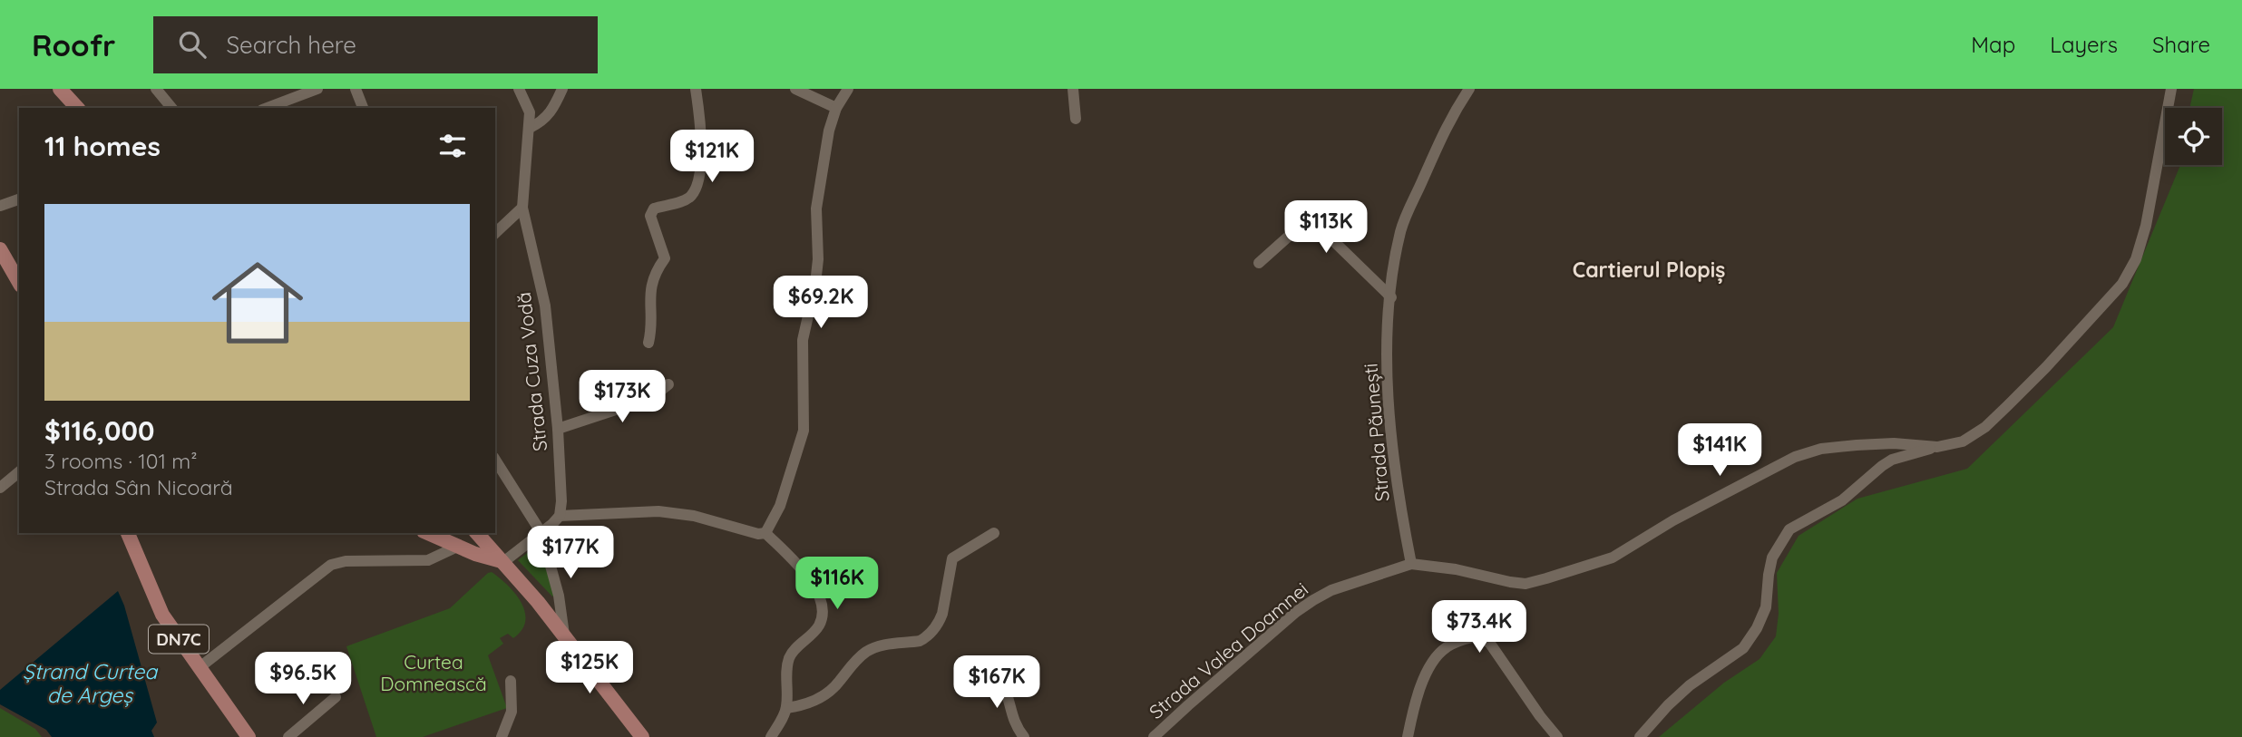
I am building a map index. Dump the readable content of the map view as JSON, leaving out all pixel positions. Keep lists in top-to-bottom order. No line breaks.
{"streets":{"main road":["DN7C"],"street":["Strada Cuza Vodă","Strada Păunești","Strada Valea Doamnei"]},"crossings":[["Strada Păunești","Strada Valea Doamnei"]],"districts":["Cartierul Plopiș"],"water":["Ștrand Curtea de Argeș"],"parks":["Curtea Domnească"],"page":{"header":"Roofr","search":"Search here","nav":["Map","Layers","Share"],"heading":"11 homes","price":["$121K","$113K","$69.2K","$173K","$141K","$177K","$116K","$73.4K","$125K","$96.5K","$167K"],"list":[{"name":"$116,000","note":"3 rooms · 101 m² · Strada Sân Nicoară"}]}}
